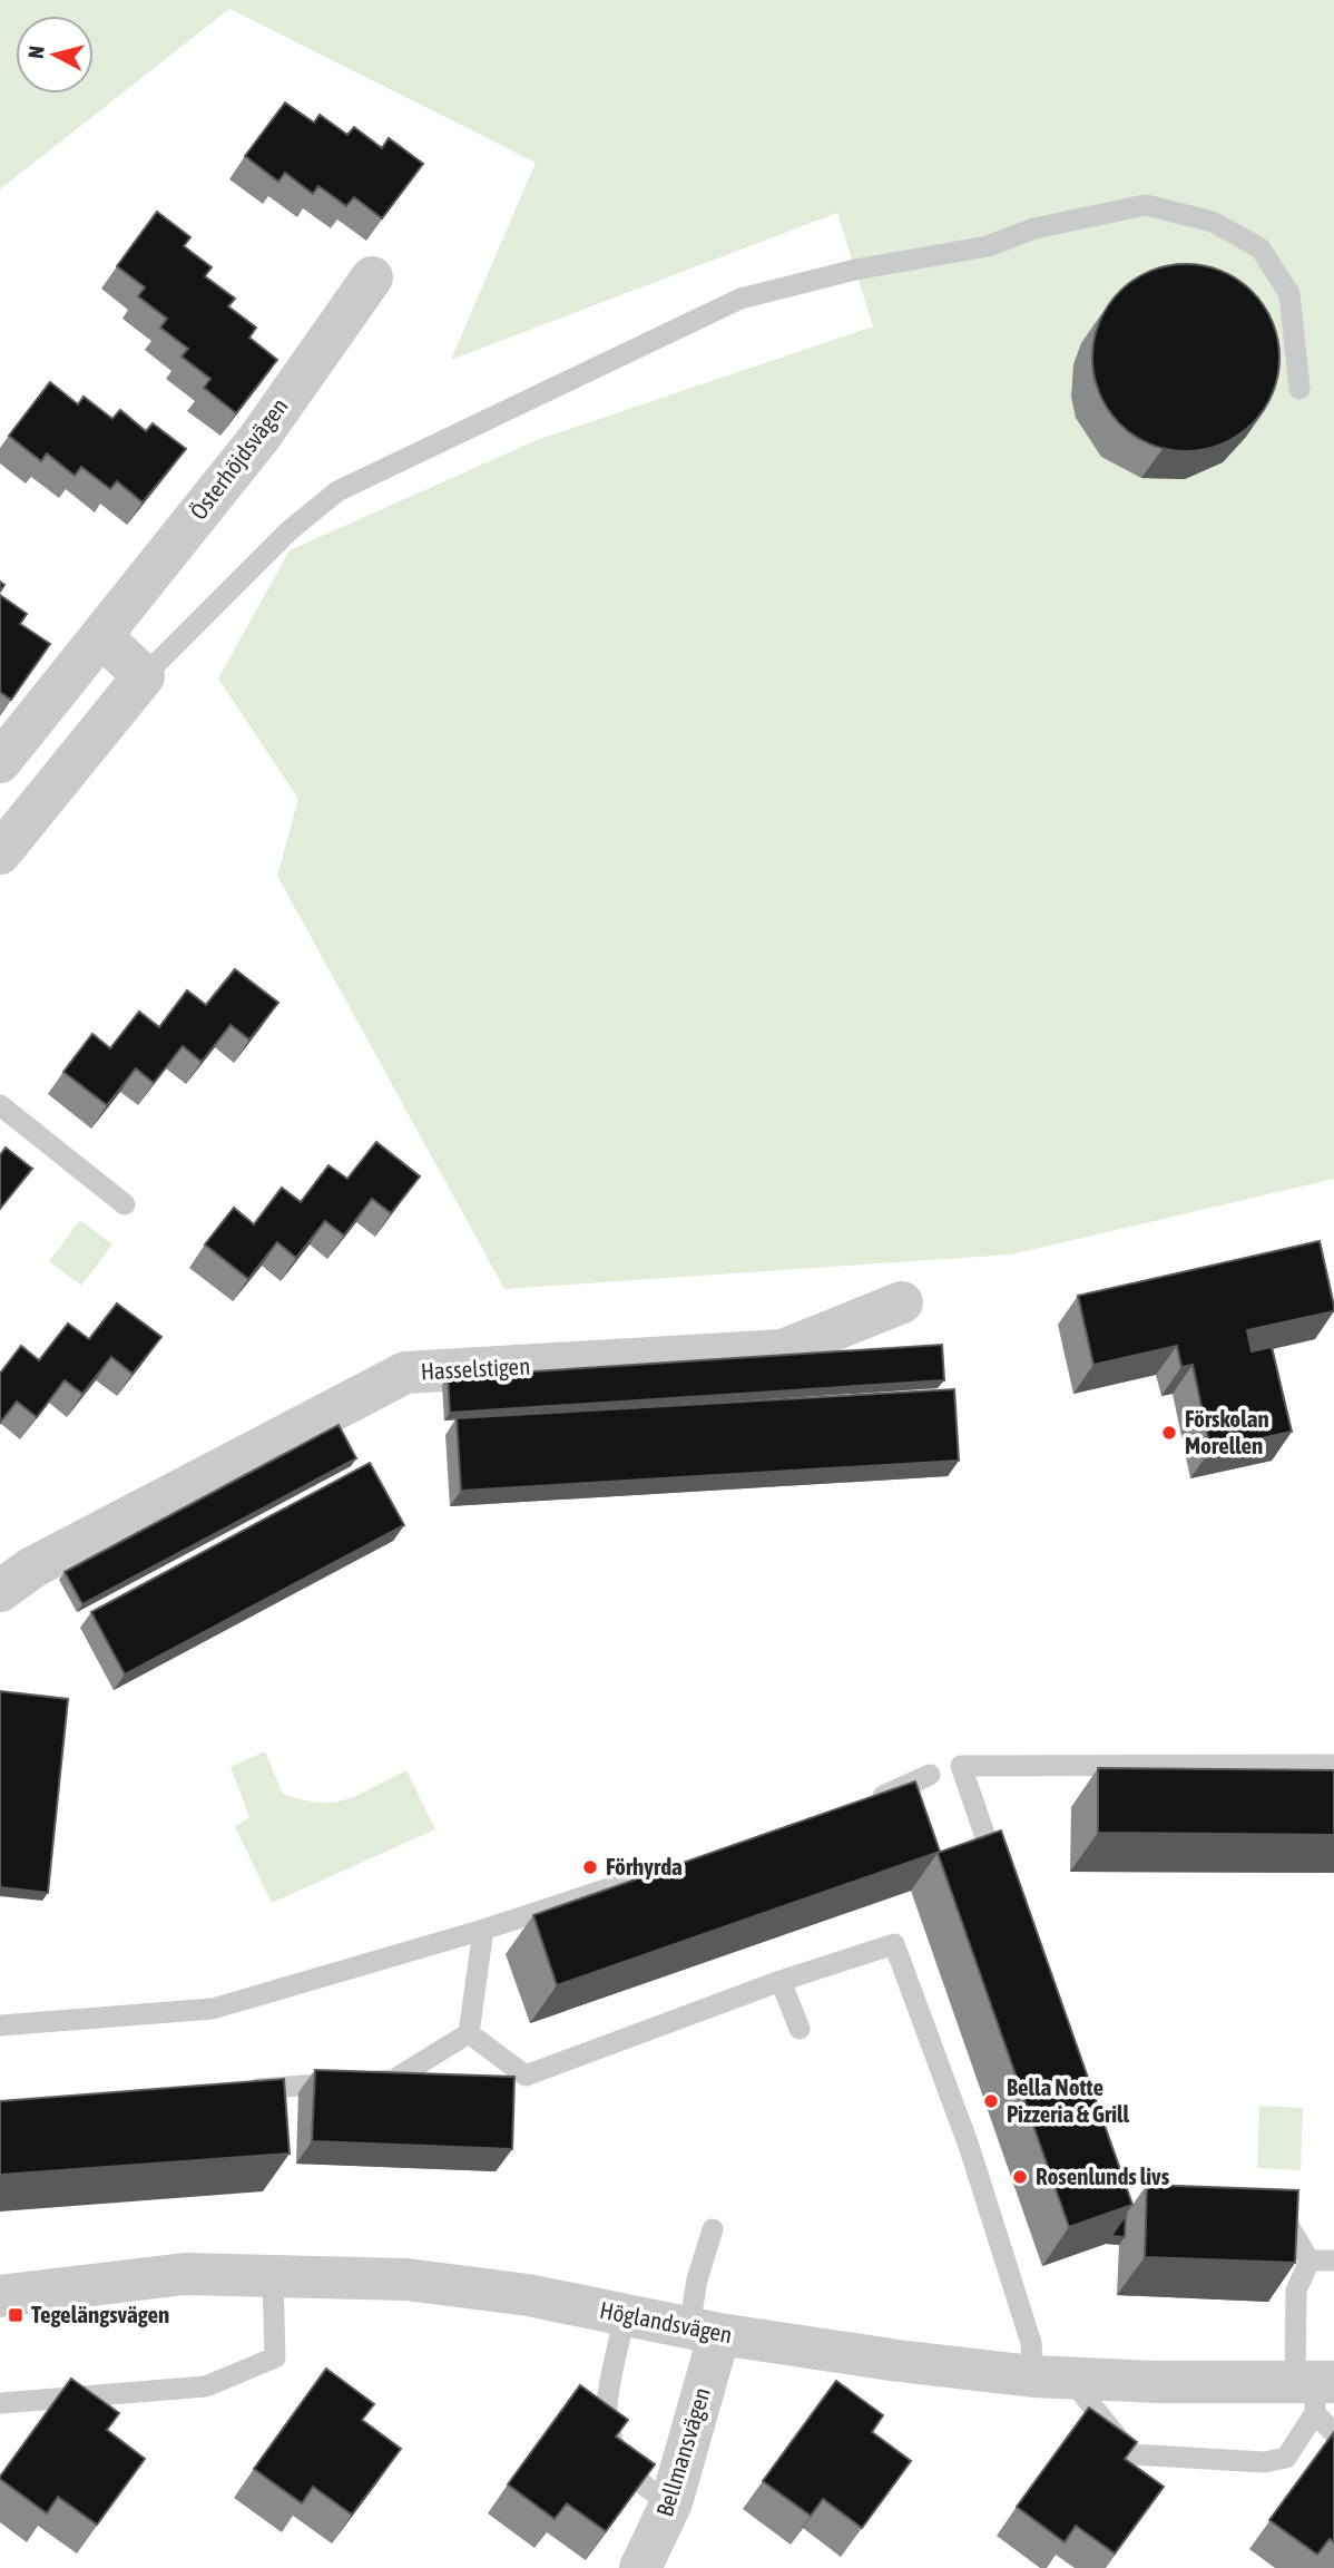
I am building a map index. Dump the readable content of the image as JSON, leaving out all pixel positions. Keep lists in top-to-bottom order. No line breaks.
{"streets":{"street":["Österhöjdsvägen","Hasselstigen","Höglandsvägen","Bellmansvägen"]},"crossings":[["Höglandsvägen","Bellmansvägen"]],"places":{"other":["Förskolan Morellen","Förhyrda","Bella Notte Pizzeria & Grill","Rosenlunds livs"],"transit":["Tegelängsvägen"]},"north":"left"}
